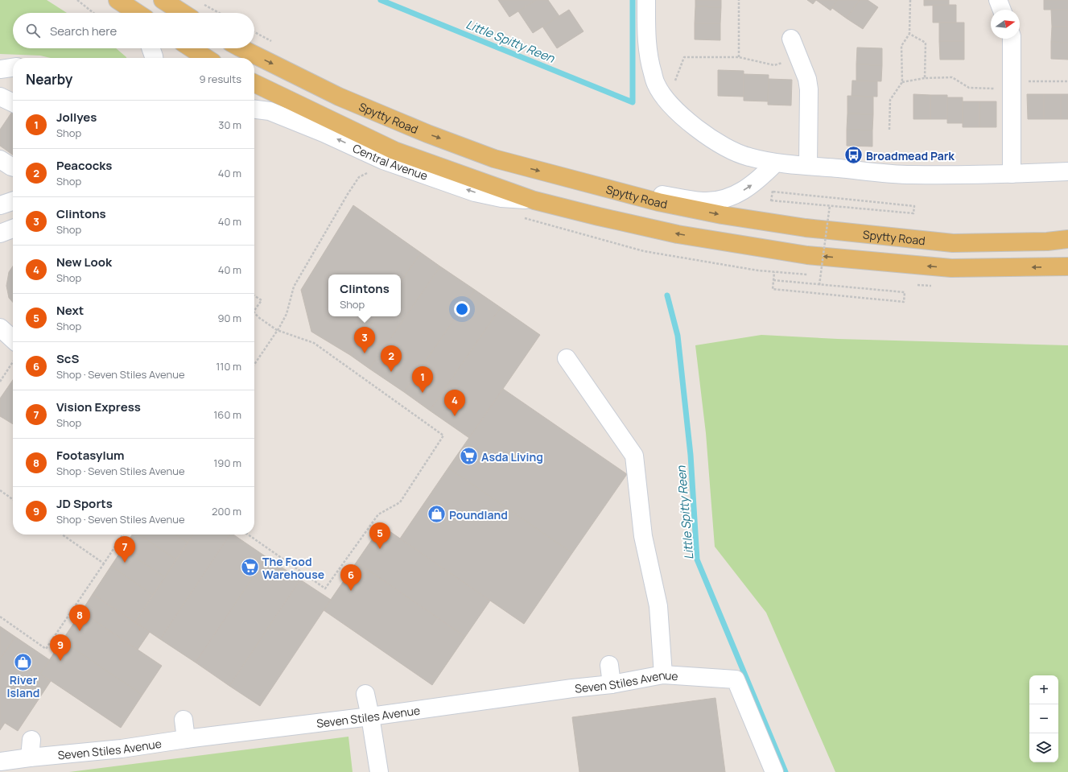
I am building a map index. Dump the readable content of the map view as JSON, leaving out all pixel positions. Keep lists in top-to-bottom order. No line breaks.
{"streets":{"main road":["Spytty Road"],"street":["Central Avenue","Seven Stiles Avenue"]},"one_way":["Central Avenue"],"water":["Little Spitty Reen"],"places":{"bus stop":["Broadmead Park"],"supermarket":["Asda Living","The Food Warehouse"],"shop":["Poundland","River Island"]},"north":"right","page":{"search":"Search here","heading":["Nearby","9 results"],"list":[{"mark":"1","name":"Jollyes","note":"Shop","value":"30 m"},{"mark":"2","name":"Peacocks","note":"Shop","value":"40 m"},{"mark":"3","name":"Clintons","note":"Shop","value":"40 m"},{"mark":"4","name":"New Look","note":"Shop","value":"40 m"},{"mark":"5","name":"Next","note":"Shop","value":"90 m"},{"mark":"6","name":"ScS","note":"Shop · Seven Stiles Avenue","value":"110 m"},{"mark":"7","name":"Vision Express","note":"Shop","value":"160 m"},{"mark":"8","name":"Footasylum","note":"Shop · Seven Stiles Avenue","value":"190 m"},{"mark":"9","name":"JD Sports","note":"Shop · Seven Stiles Avenue","value":"200 m"}],"popup":["Clintons","Shop"],"pins":["3","2","1","4","5","7","6","8","9"],"map_buttons":["+","−"]}}
